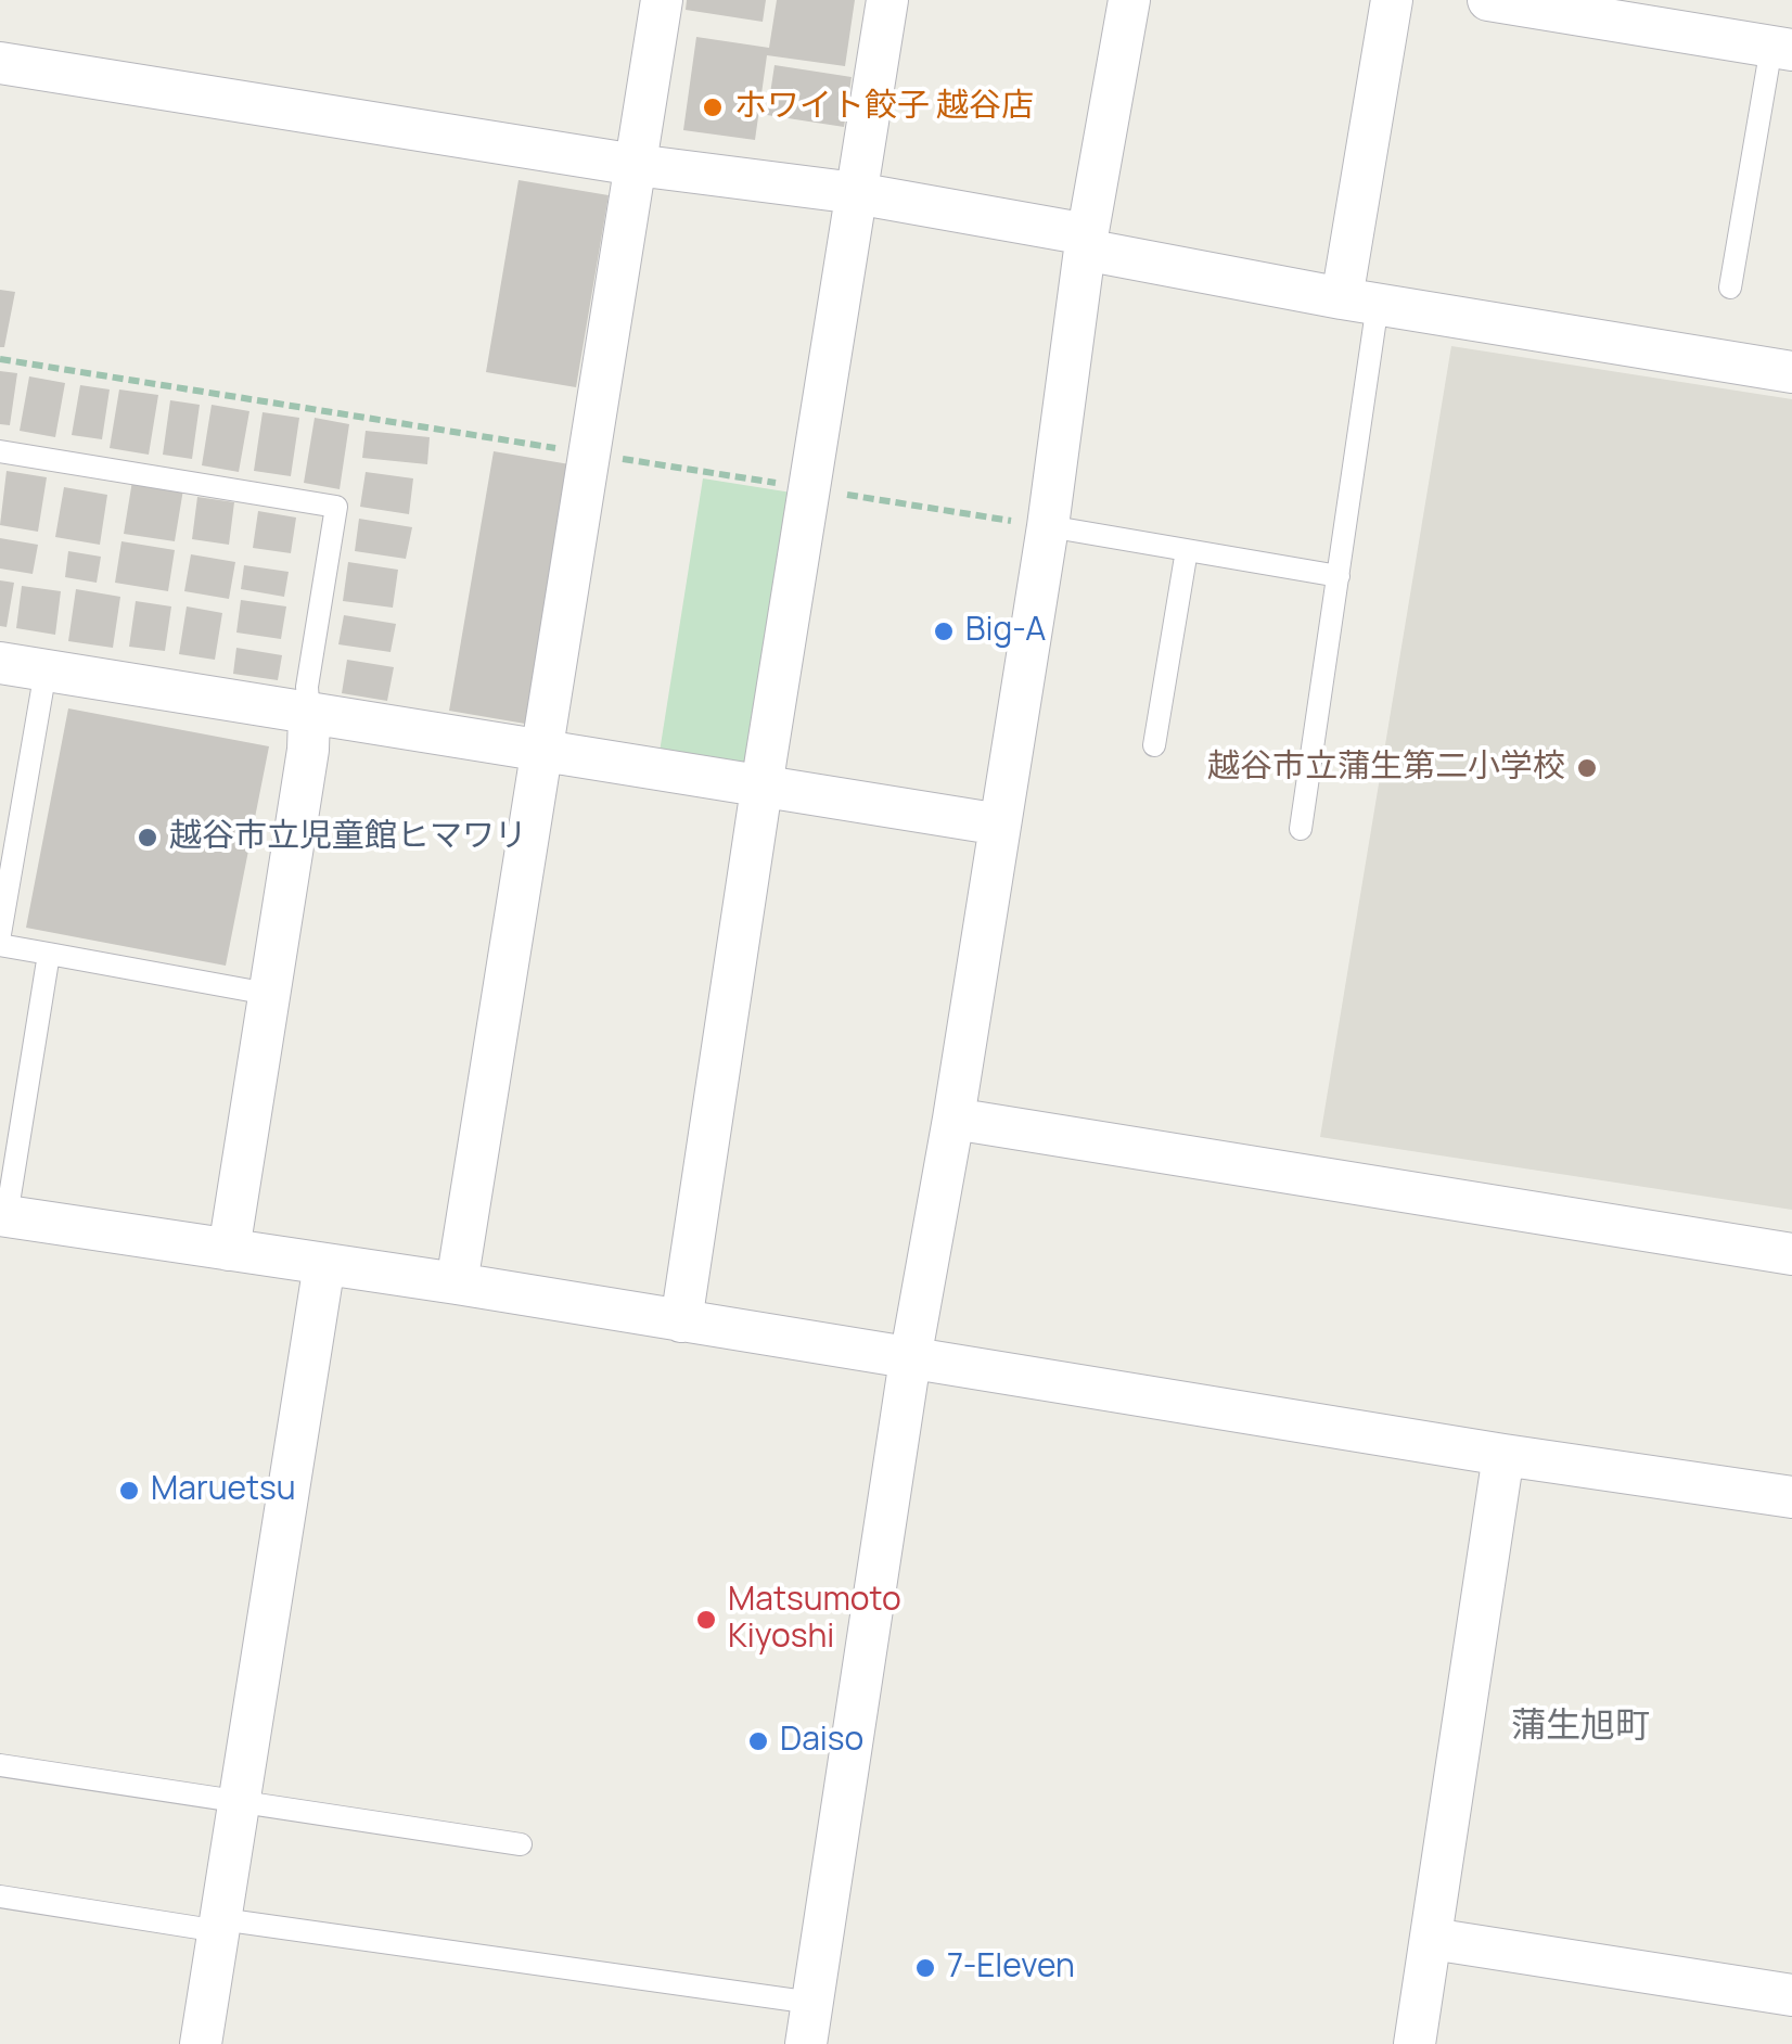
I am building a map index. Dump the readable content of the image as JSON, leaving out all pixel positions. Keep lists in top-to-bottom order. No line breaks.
{"districts":["蒲生旭町"],"places":["ホワイト餃子 越谷店","Big-A","越谷市立蒲生第二小学校","越谷市立児童館ヒマワリ","Maruetsu","Matsumoto Kiyoshi","Daiso","7-Eleven"]}
